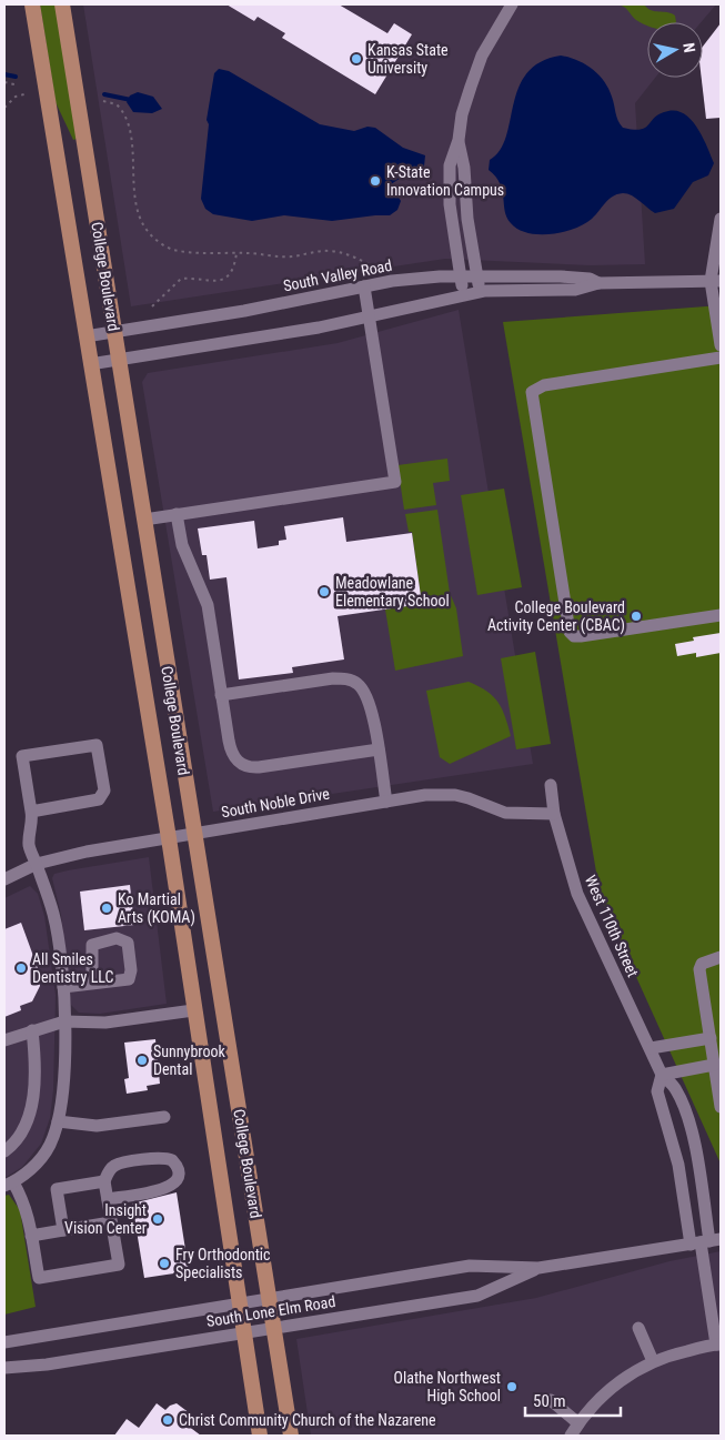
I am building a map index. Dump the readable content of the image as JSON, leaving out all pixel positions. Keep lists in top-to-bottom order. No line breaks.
{"streets":{"main road":["College Boulevard"],"street":["South Valley Road","South Noble Drive","West 110th Street","South Lone Elm Road"]},"crossings":[["South Valley Road","College Boulevard"],["College Boulevard","South Noble Drive"],["College Boulevard","South Lone Elm Road"],["South Noble Drive","West 110th Street"],["West 110th Street","South Lone Elm Road"]],"places":["Kansas State University","K-State Innovation Campus","Meadowlane Elementary School","College Boulevard Activity Center (CBAC)","Ko Martial Arts (KOMA)","All Smiles Dentistry LLC","Sunnybrook Dental","Insight Vision Center","Fry Orthodontic Specialists","Olathe Northwest High School","Christ Community Church of the Nazarene"],"scale_bar":"50 m","north":"right"}
